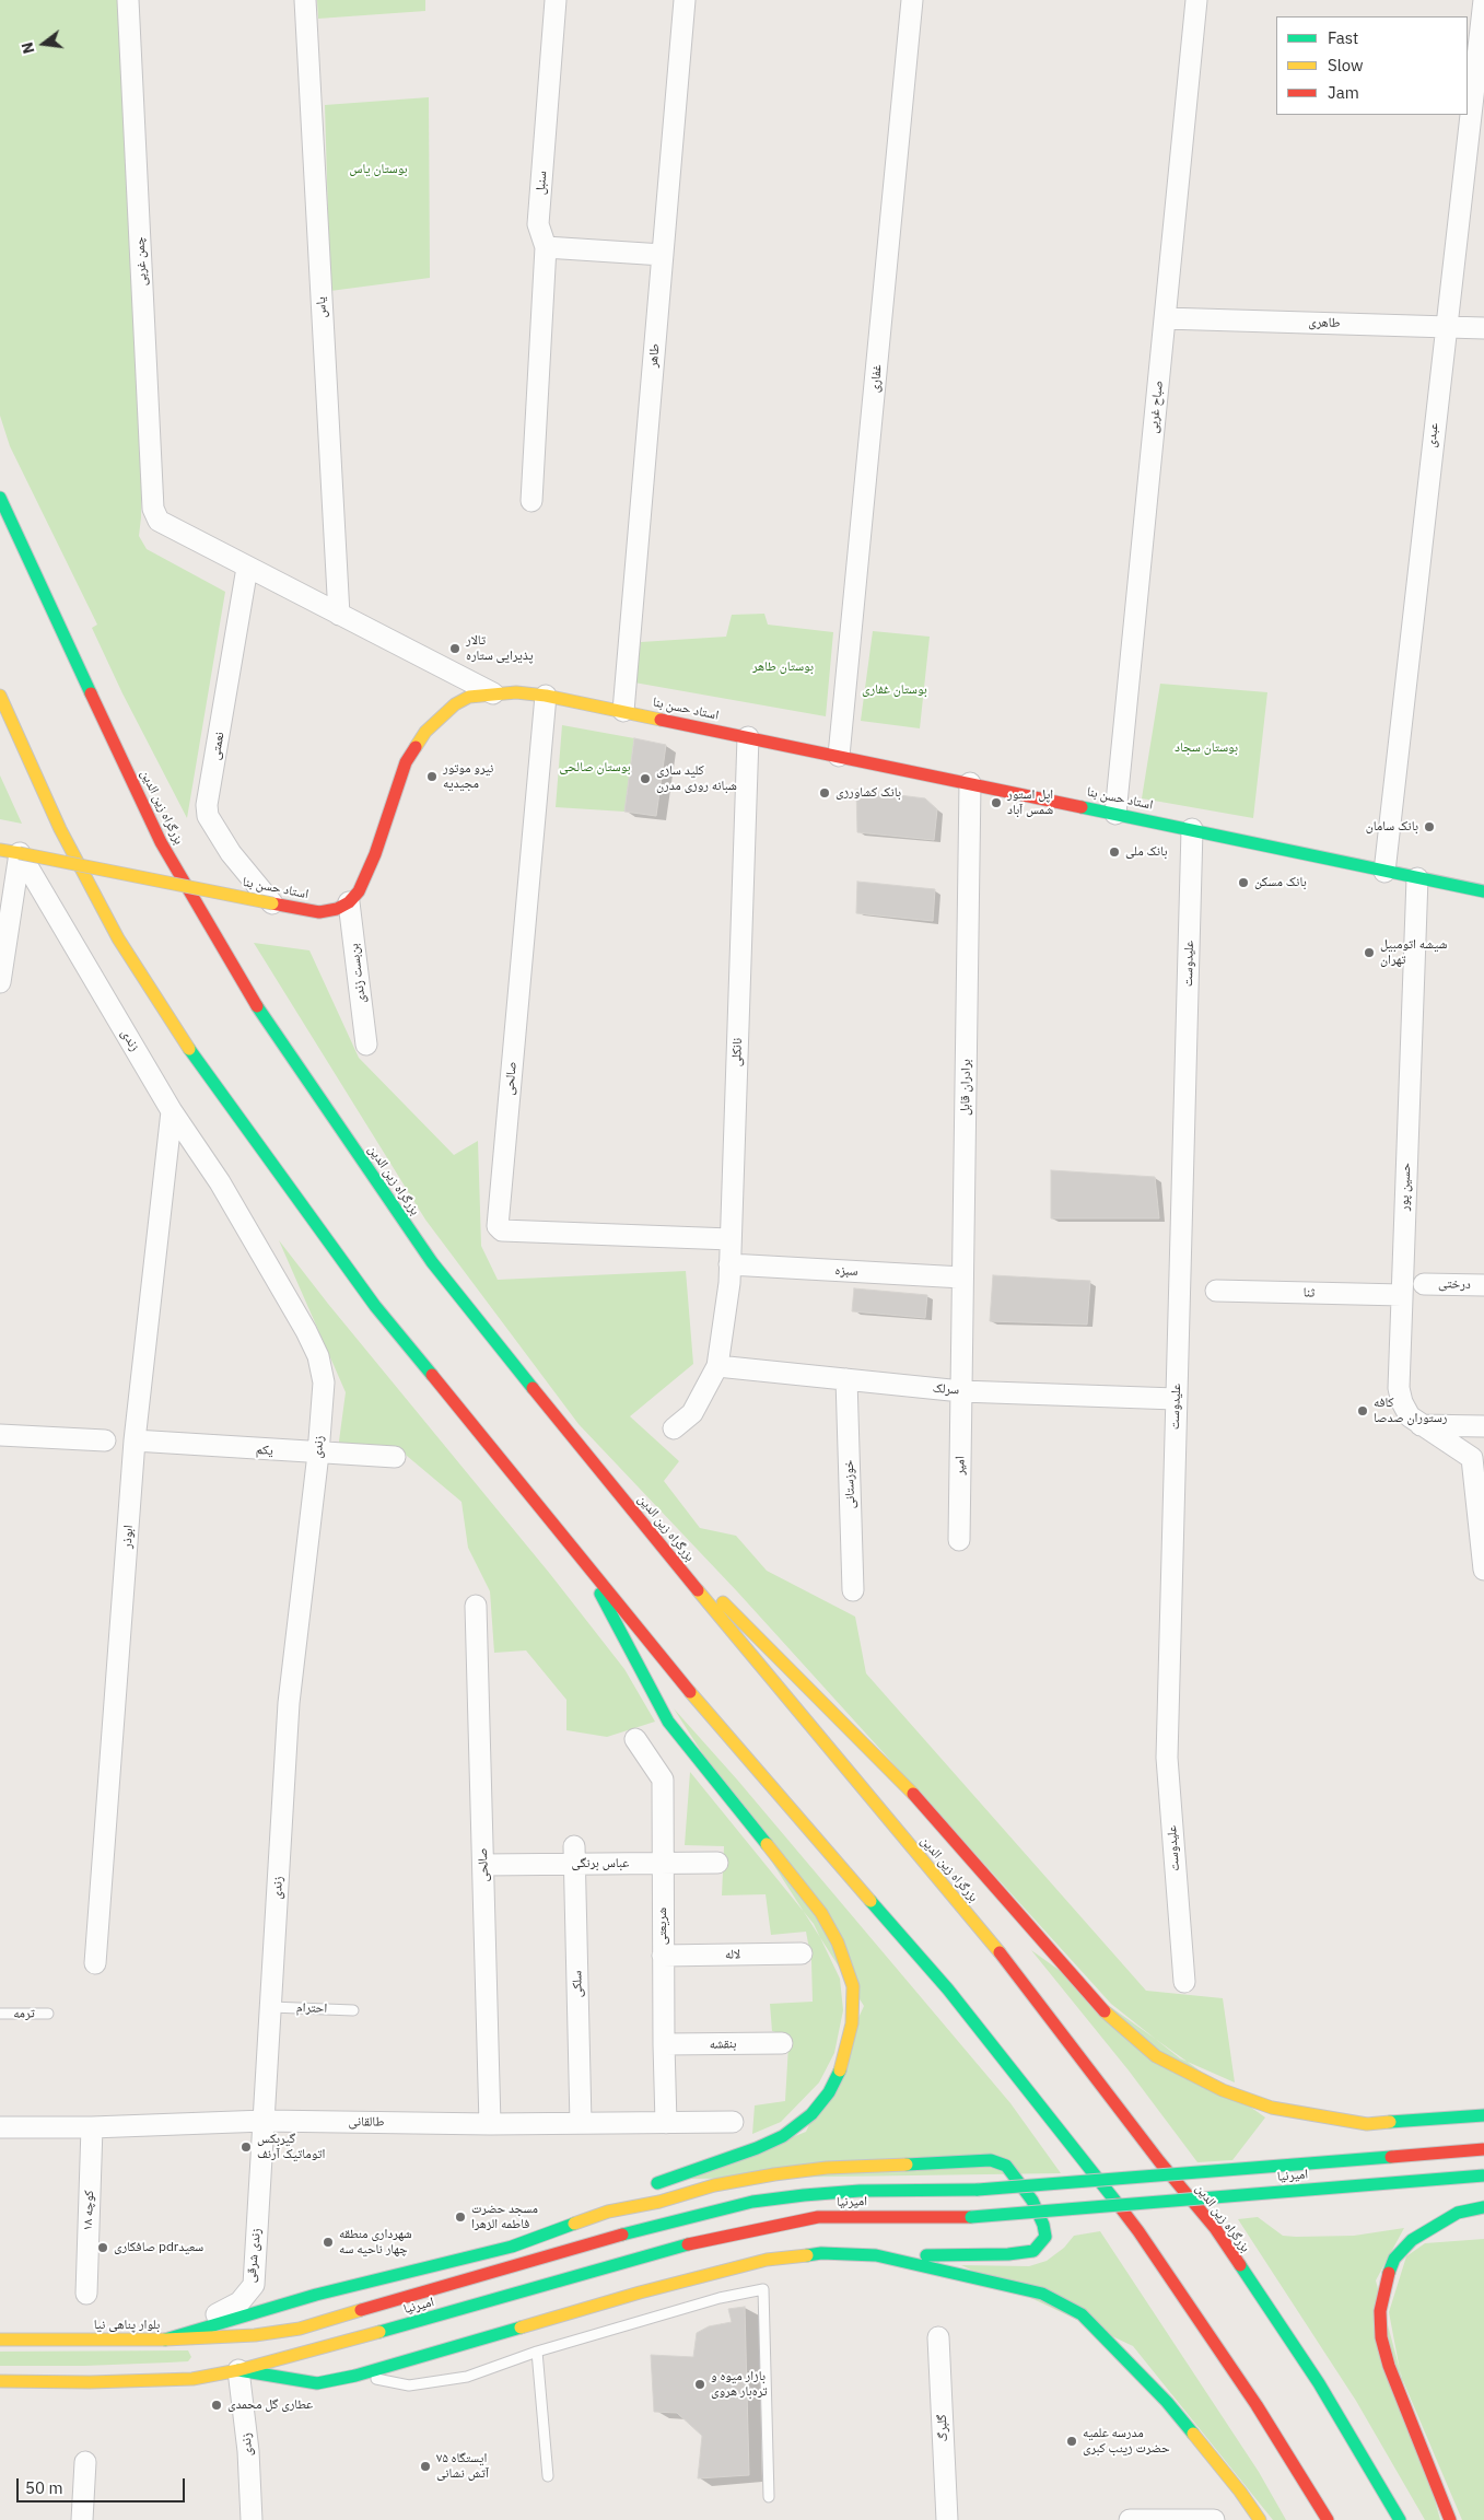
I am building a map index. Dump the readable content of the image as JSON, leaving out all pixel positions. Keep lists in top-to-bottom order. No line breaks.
{"streets":{"main road":["استاد حسن بنا","بزرگراه زین الدین","امیرنیا","بلوار پناهی نیا"],"street":["سنبل","چمن غربی","یاس","طاهری","طاهر","غفاری","صباح غربی","عبدی","نعمتی","علیدوست","بن‌بست زندی","زندی","نانکلی","صالحی","برادران قابل","حسین پور","سبزه","درختی","ثنا","سرلک","یکم","امیر","خوزستانی","ابوذر","عباس برنگی","شریعتی","لاله","سلکی","بنقشه","طالقانی","کوچه ۱۸","زندی شرقی","گلبرگ"],"lane":["احترام","ترمه"]},"crossings":[["چمن غربی","نعمتی"],["طاهری","صباح غربی"],["طاهری","عبدی"],["طاهر","استاد حسن بنا"],["غفاری","استاد حسن بنا"],["صباح غربی","استاد حسن بنا"],["عبدی","استاد حسن بنا"],["استاد حسن بنا","نعمتی"],["استاد حسن بنا","علیدوست"],["استاد حسن بنا","بن‌بست زندی"],["استاد حسن بنا","زندی"],["استاد حسن بنا","نانکلی"],["استاد حسن بنا","صالحی"],["استاد حسن بنا","برادران قابل"],["استاد حسن بنا","حسین پور"],["علیدوست","سرلک"],["زندی","یکم"],["زندی","ابوذر"],["زندی","احترام"],["زندی","طالقانی"],["زندی","امیرنیا"],["زندی","زندی شرقی"],["نانکلی","صالحی"],["نانکلی","سبزه"],["نانکلی","سرلک"],["صالحی","عباس برنگی"],["صالحی","طالقانی"],["برادران قابل","سبزه"],["برادران قابل","سرلک"],["برادران قابل","امیر"],["حسین پور","ثنا"],["سرلک","امیر"],["سرلک","خوزستانی"],["یکم","ابوذر"],["عباس برنگی","شریعتی"],["عباس برنگی","سلکی"],["شریعتی","لاله"],["شریعتی","بنقشه"],["شریعتی","طالقانی"],["سلکی","طالقانی"],["طالقانی","کوچه ۱۸"],["طالقانی","زندی شرقی"],["امیرنیا","بلوار پناهی نیا"],["زندی شرقی","بلوار پناهی نیا"]],"parks":["بوستان یاس","بوستان طاهر","بوستان غفاری","بوستان سجاد","بوستان صالحی"],"places":["تالار پذیرایی ستاره","نیرو موتور مجیدیه","کلید سازی شبانه روزی مدرن","بانک کشاورزی","اپل استور شمس آباد","بانک سامان","بانک ملی","بانک مسکن","شیشه اتومبیل تهران","کافه رستوران صدصا","گیربکس اتوماتیک آرنف","مسجد حضرت فاطمه الزهرا","شهرداری منطقه چهار ناحیه سه","صافکاری pdrسعید","بازار میوه و تره‌بار هروی","عطاری گل محمدی","مدرسه علمیه حضرت زینب کبری","ایستگاه ۷۵ آتش نشانی"],"legend":["Fast","Slow","Jam"],"scale_bar":"50 m","north":"left"}
